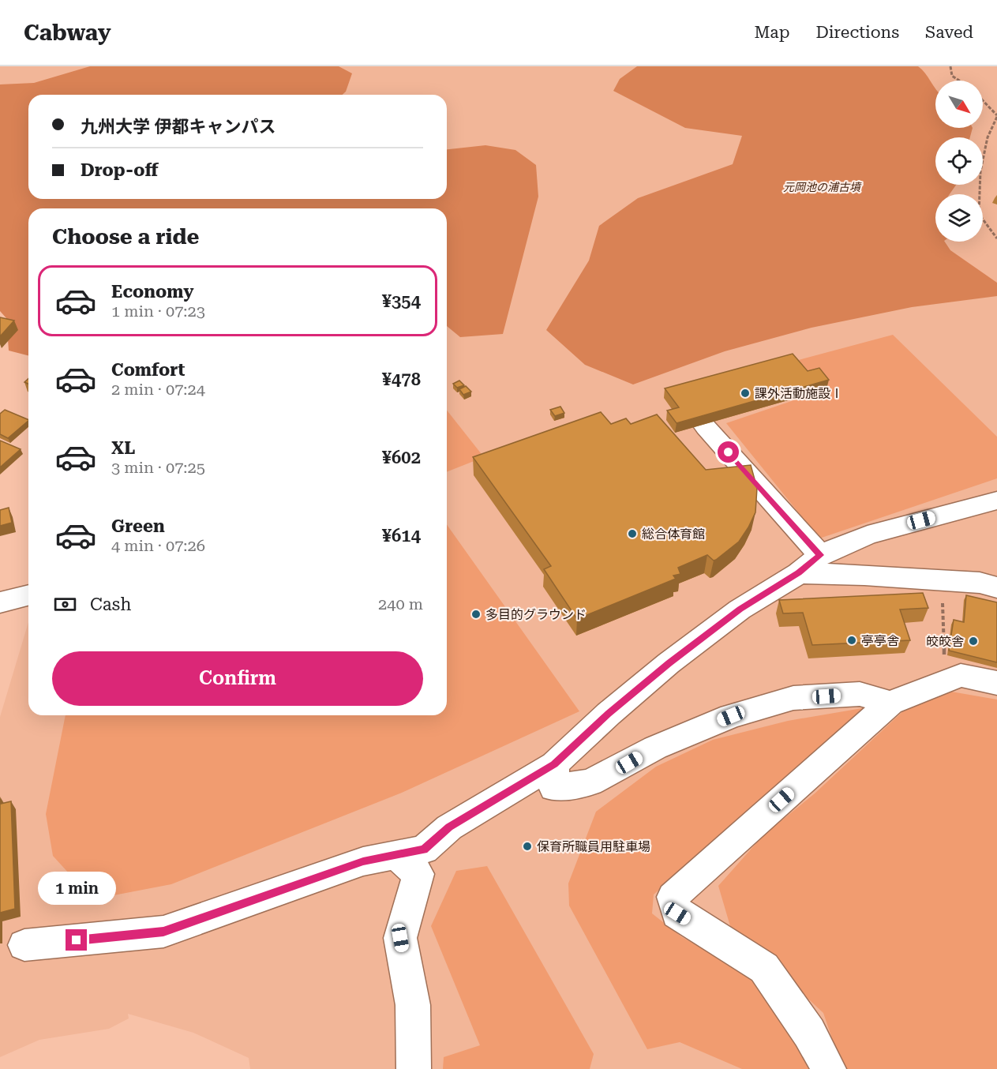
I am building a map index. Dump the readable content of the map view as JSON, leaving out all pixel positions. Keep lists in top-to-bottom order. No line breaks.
{"parks":["元岡池の浦古墳"],"places":["課外活動施設Ⅰ","総合体育館","多目的グラウンド","亭亭舎","皎皎舎","保育所職員用駐車場"],"north":"bottom right","page":{"header":"Cabway","nav":["Map","Directions","Saved"],"banner":["九州大学 伊都キャンパス","Drop-off"],"heading":"Choose a ride","list":[{"name":"Economy","note":"1 min · 07:23","value":"¥354"},{"name":"Comfort","note":"2 min · 07:24","value":"¥478"},{"name":"XL","note":"3 min · 07:25","value":"¥602"},{"name":"Green","note":"4 min · 07:26","value":"¥614"}],"pay":["Cash","240 m"],"buttons":"Confirm","bubble":"1 min"}}
